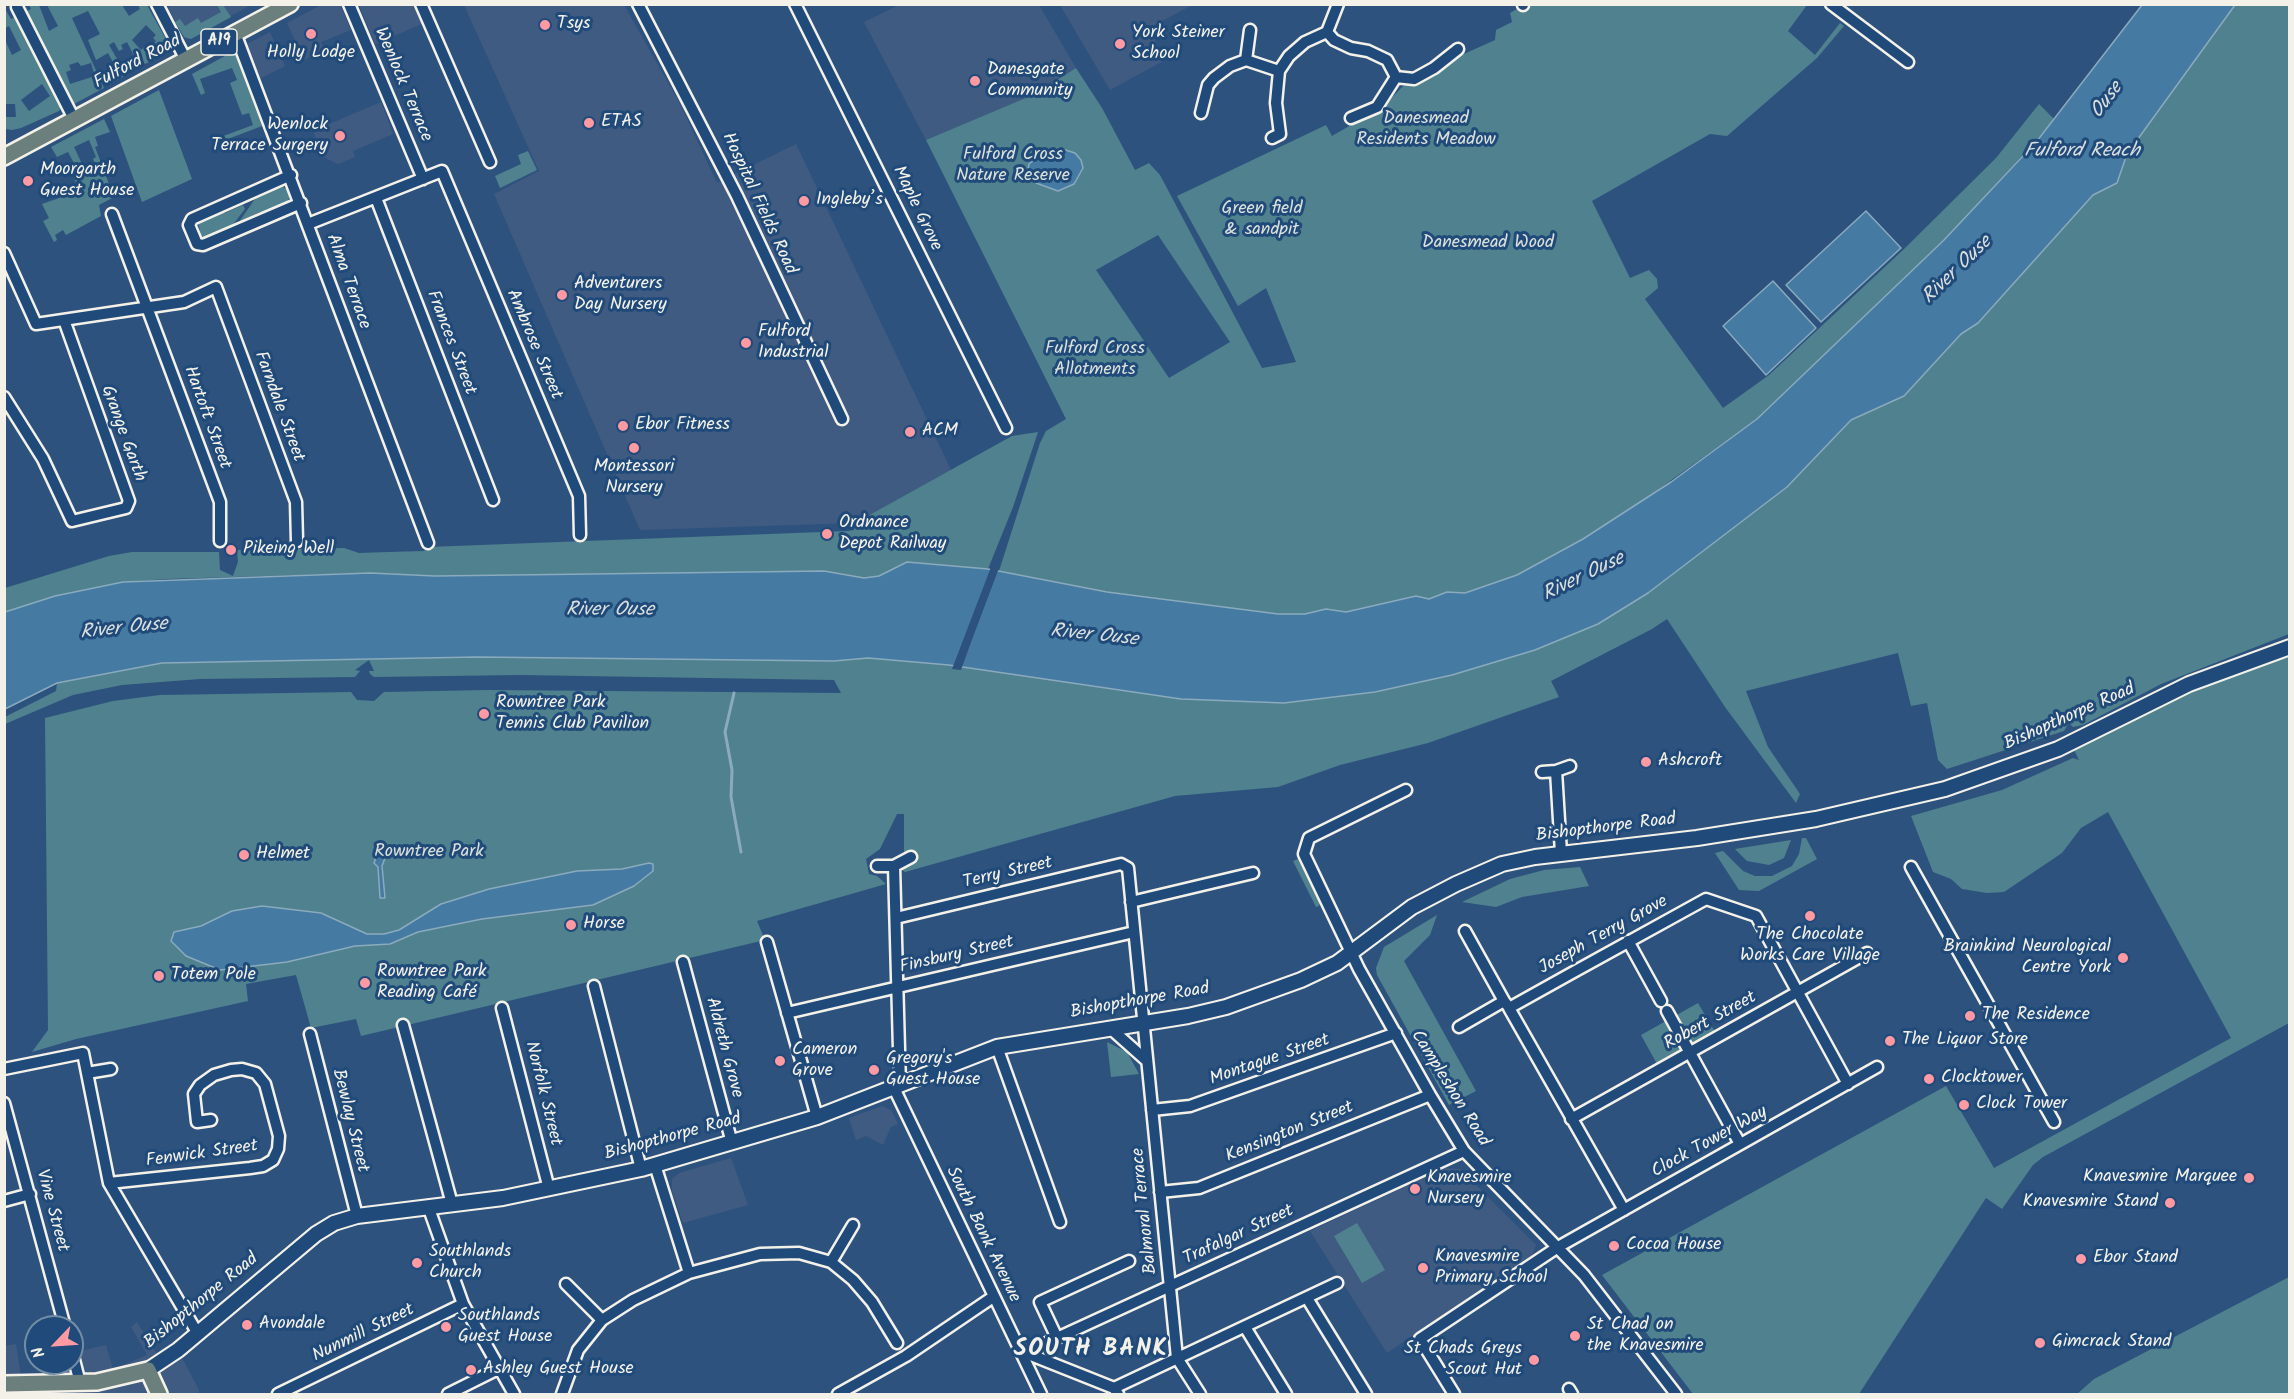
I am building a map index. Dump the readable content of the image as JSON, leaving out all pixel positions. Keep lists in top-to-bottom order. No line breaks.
{"streets":{"main road":["A19","Fulford Road","Bishopthorpe Road"],"street":["Wenlock Terrace","Hospital Fields Road","Maple Grove","Alma Terrace","Frances Street","Ambrose Street","Farndale Street","Hartoft Street","Grange Garth","Terry Street","Joseph Terry Grove","Finsbury Street","Robert Street","Aldreth Grove","Montague Street","Campleshon Road","Norfolk Street","Bewlay Street","Kensington Street","Clock Tower Way","Fenwick Street","Vine Street","Balmoral Terrace","South Bank Avenue","Trafalgar Street","Nunmill Street"]},"crossings":[["Fulford Road","Alma Terrace"],["Wenlock Terrace","Ambrose Street"],["Farndale Street","Hartoft Street"],["Bishopthorpe Road","Aldreth Grove"],["Bishopthorpe Road","Campleshon Road"],["Bishopthorpe Road","Norfolk Street"],["Bishopthorpe Road","Bewlay Street"],["Bishopthorpe Road","Balmoral Terrace"],["Bishopthorpe Road","South Bank Avenue"],["Terry Street","Balmoral Terrace"],["Joseph Terry Grove","Robert Street"],["Joseph Terry Grove","Clock Tower Way"],["Finsbury Street","Balmoral Terrace"],["Montague Street","Campleshon Road"],["Montague Street","Balmoral Terrace"],["Campleshon Road","Kensington Street"],["Campleshon Road","Clock Tower Way"],["Campleshon Road","Trafalgar Street"],["Kensington Street","Balmoral Terrace"],["Balmoral Terrace","Trafalgar Street"]],"districts":["SOUTH BANK"],"water":["Ouse","Fulford Reach","River Ouse"],"parks":["Danesmead Residents Meadow","Fulford Cross Nature Reserve","Green field & sandpit","Danesmead Wood","Fulford Cross Allotments","Rowntree Park"],"places":["Tsys","Holly Lodge","York Steiner School","Danesgate Community","ETAS","Wenlock Terrace Surgery","Moorgarth Guest House","Ingleby’s","Adventurers Day Nursery","Fulford Industrial","Ebor Fitness","ACM","Montessori Nursery","Ordnance Depot Railway","Pikeing Well","Rowntree Park Tennis Club Pavilion","Ashcroft","Helmet","The Chocolate Works Care Village","Horse","Brainkind Neurological Centre York","Totem Pole","Rowntree Park Reading Café","The Residence","The Liquor Store","Cameron Grove","Gregory's Guest House","Clocktower","Clock Tower","Knavesmire Marquee","Knavesmire Nursery","Knavesmire Stand","Cocoa House","Ebor Stand","Southlands Church","Knavesmire Primary School","Avondale","Southlands Guest House","St Chad on the Knavesmire","Gimcrack Stand","St Chads Greys Scout Hut","Ashley Guest House"],"north":"bottom left"}
